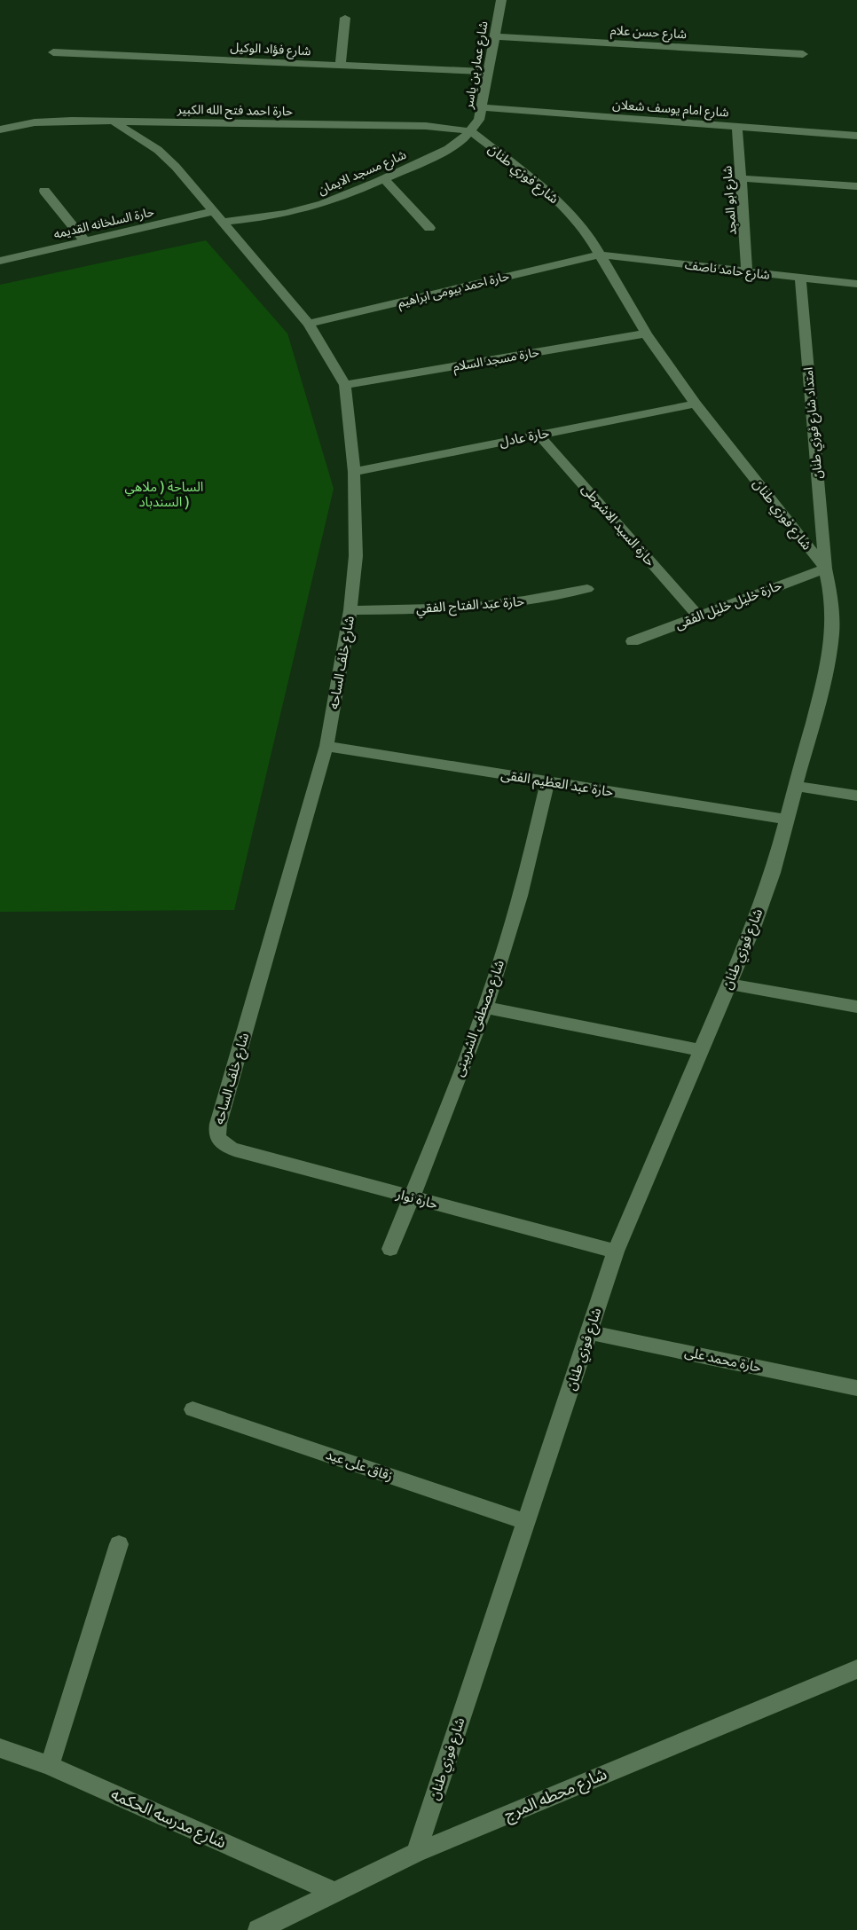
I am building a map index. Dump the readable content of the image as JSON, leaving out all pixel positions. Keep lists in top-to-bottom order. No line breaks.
{"streets":{"street":["شارع حسن علام","شارع فؤاد الوكيل","شارع عمار بن ياسر","شارع امام يوسف شعلان","حارة احمد فتح الله الكبير","شارع مسجد الايمان","شارع فوزي طنان","شارع ابو المجد","حارة السلخانه القديمه","شارع حامد ناصف","حارة احمد بيومى ابراهيم","حارة مسجد السلام","امتداد شارع فوزي طنان","حارة عادل","حارة السيد الاشوطى","حارة عبد الفتاح الفقي","حارة خليل خليل الفقى","شارع خلف الساحه","حارة عبد العظيم الفقى","شارع مصطفى الشربينى","حارة نوار","حارة محمد على","زقاق على عيد","شارع محطه المرج","شارع مدرسه الحكمه"]},"crossings":[["شارع حسن علام","شارع عمار بن ياسر"],["شارع فؤاد الوكيل","شارع عمار بن ياسر"],["شارع عمار بن ياسر","شارع امام يوسف شعلان"],["شارع عمار بن ياسر","حارة احمد فتح الله الكبير"],["شارع عمار بن ياسر","شارع مسجد الايمان"],["شارع عمار بن ياسر","شارع فوزي طنان"],["شارع امام يوسف شعلان","شارع ابو المجد"],["حارة احمد فتح الله الكبير","شارع مسجد الايمان"],["حارة احمد فتح الله الكبير","شارع فوزي طنان"],["حارة احمد فتح الله الكبير","شارع خلف الساحه"],["شارع مسجد الايمان","شارع فوزي طنان"],["شارع مسجد الايمان","حارة السلخانه القديمه"],["شارع مسجد الايمان","شارع خلف الساحه"],["شارع فوزي طنان","شارع حامد ناصف"],["شارع فوزي طنان","حارة احمد بيومى ابراهيم"],["شارع فوزي طنان","حارة مسجد السلام"],["شارع فوزي طنان","امتداد شارع فوزي طنان"],["شارع فوزي طنان","حارة عادل"],["شارع فوزي طنان","حارة خليل خليل الفقى"],["شارع فوزي طنان","حارة عبد العظيم الفقى"],["شارع فوزي طنان","حارة نوار"],["شارع فوزي طنان","حارة محمد على"],["شارع فوزي طنان","زقاق على عيد"],["شارع فوزي طنان","شارع محطه المرج"],["شارع ابو المجد","شارع حامد ناصف"],["حارة السلخانه القديمه","شارع خلف الساحه"],["شارع حامد ناصف","حارة احمد بيومى ابراهيم"],["شارع حامد ناصف","امتداد شارع فوزي طنان"],["حارة احمد بيومى ابراهيم","شارع خلف الساحه"],["حارة مسجد السلام","شارع خلف الساحه"],["امتداد شارع فوزي طنان","حارة خليل خليل الفقى"],["حارة عادل","حارة السيد الاشوطى"],["حارة عادل","شارع خلف الساحه"],["حارة السيد الاشوطى","حارة خليل خليل الفقى"],["حارة عبد الفتاح الفقي","شارع خلف الساحه"],["شارع خلف الساحه","حارة عبد العظيم الفقى"],["شارع خلف الساحه","حارة نوار"],["حارة عبد العظيم الفقى","شارع مصطفى الشربينى"],["شارع مصطفى الشربينى","حارة نوار"],["شارع محطه المرج","شارع مدرسه الحكمه"]],"parks":["الساحة ( ملاهي السندباد )"]}
